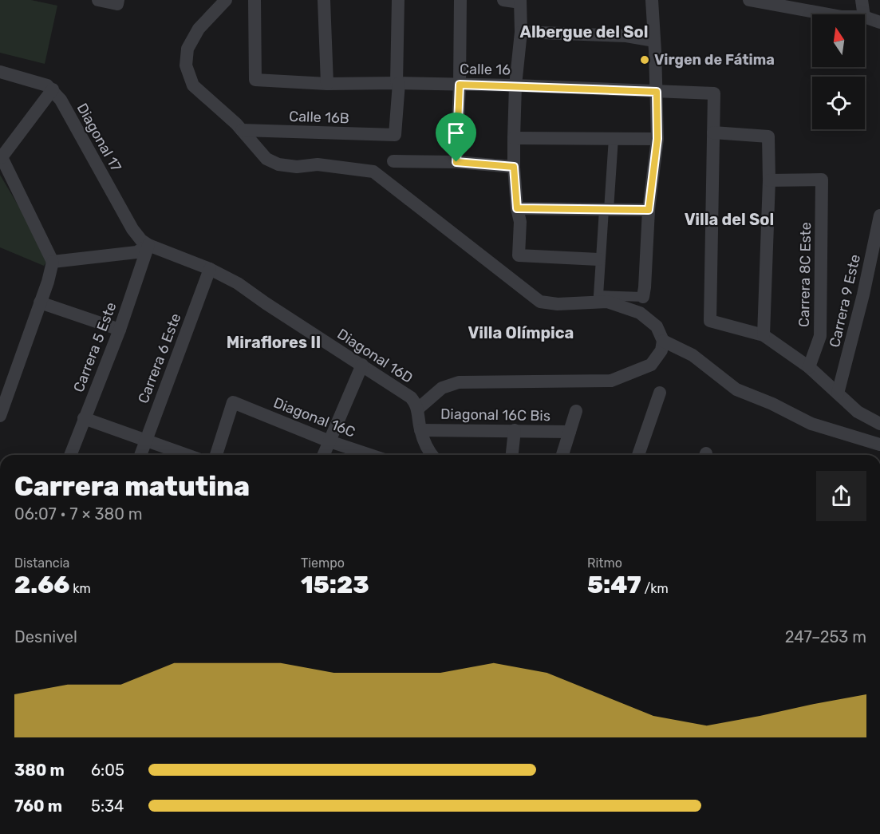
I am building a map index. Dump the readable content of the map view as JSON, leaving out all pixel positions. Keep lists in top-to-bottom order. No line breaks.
{"streets":{"street":["Calle 16","Calle 16B","Diagonal 17","Carrera 8C Este","Carrera 9 Este","Carrera 5 Este","Diagonal 16D","Carrera 6 Este","Diagonal 16C Bis","Diagonal 16C"]},"crossings":[["Calle 16","Calle 16B"],["Diagonal 17","Carrera 5 Este"],["Diagonal 17","Diagonal 16D"],["Carrera 5 Este","Diagonal 16D"],["Diagonal 16D","Carrera 6 Este"]],"districts":["Albergue del Sol","Villa del Sol","Villa Olímpica","Miraflores II"],"places":["Virgen de Fátima"],"north":"top","page":{"heading":["Carrera matutina","06:07 · 7 × 380 m"],"stats":[["Distancia","2.66 km"],["Tiempo","15:23"],["Ritmo","5:47 /km"]],"chart":["Desnivel","247–253 m"],"list":[{"name":"380 m","note":"6:05"},{"name":"760 m","note":"5:34"}]}}
